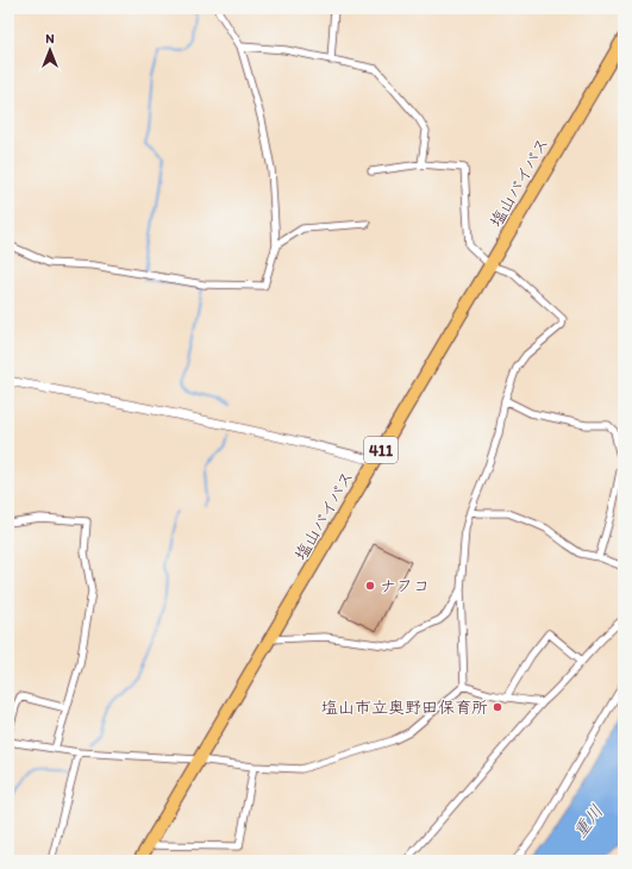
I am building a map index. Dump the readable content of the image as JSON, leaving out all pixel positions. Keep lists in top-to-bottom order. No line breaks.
{"streets":{"highway":["塩山バイパス","411"]},"water":["重川"],"places":["ナフコ","塩山市立奥野田保育所"],"north":"top"}
